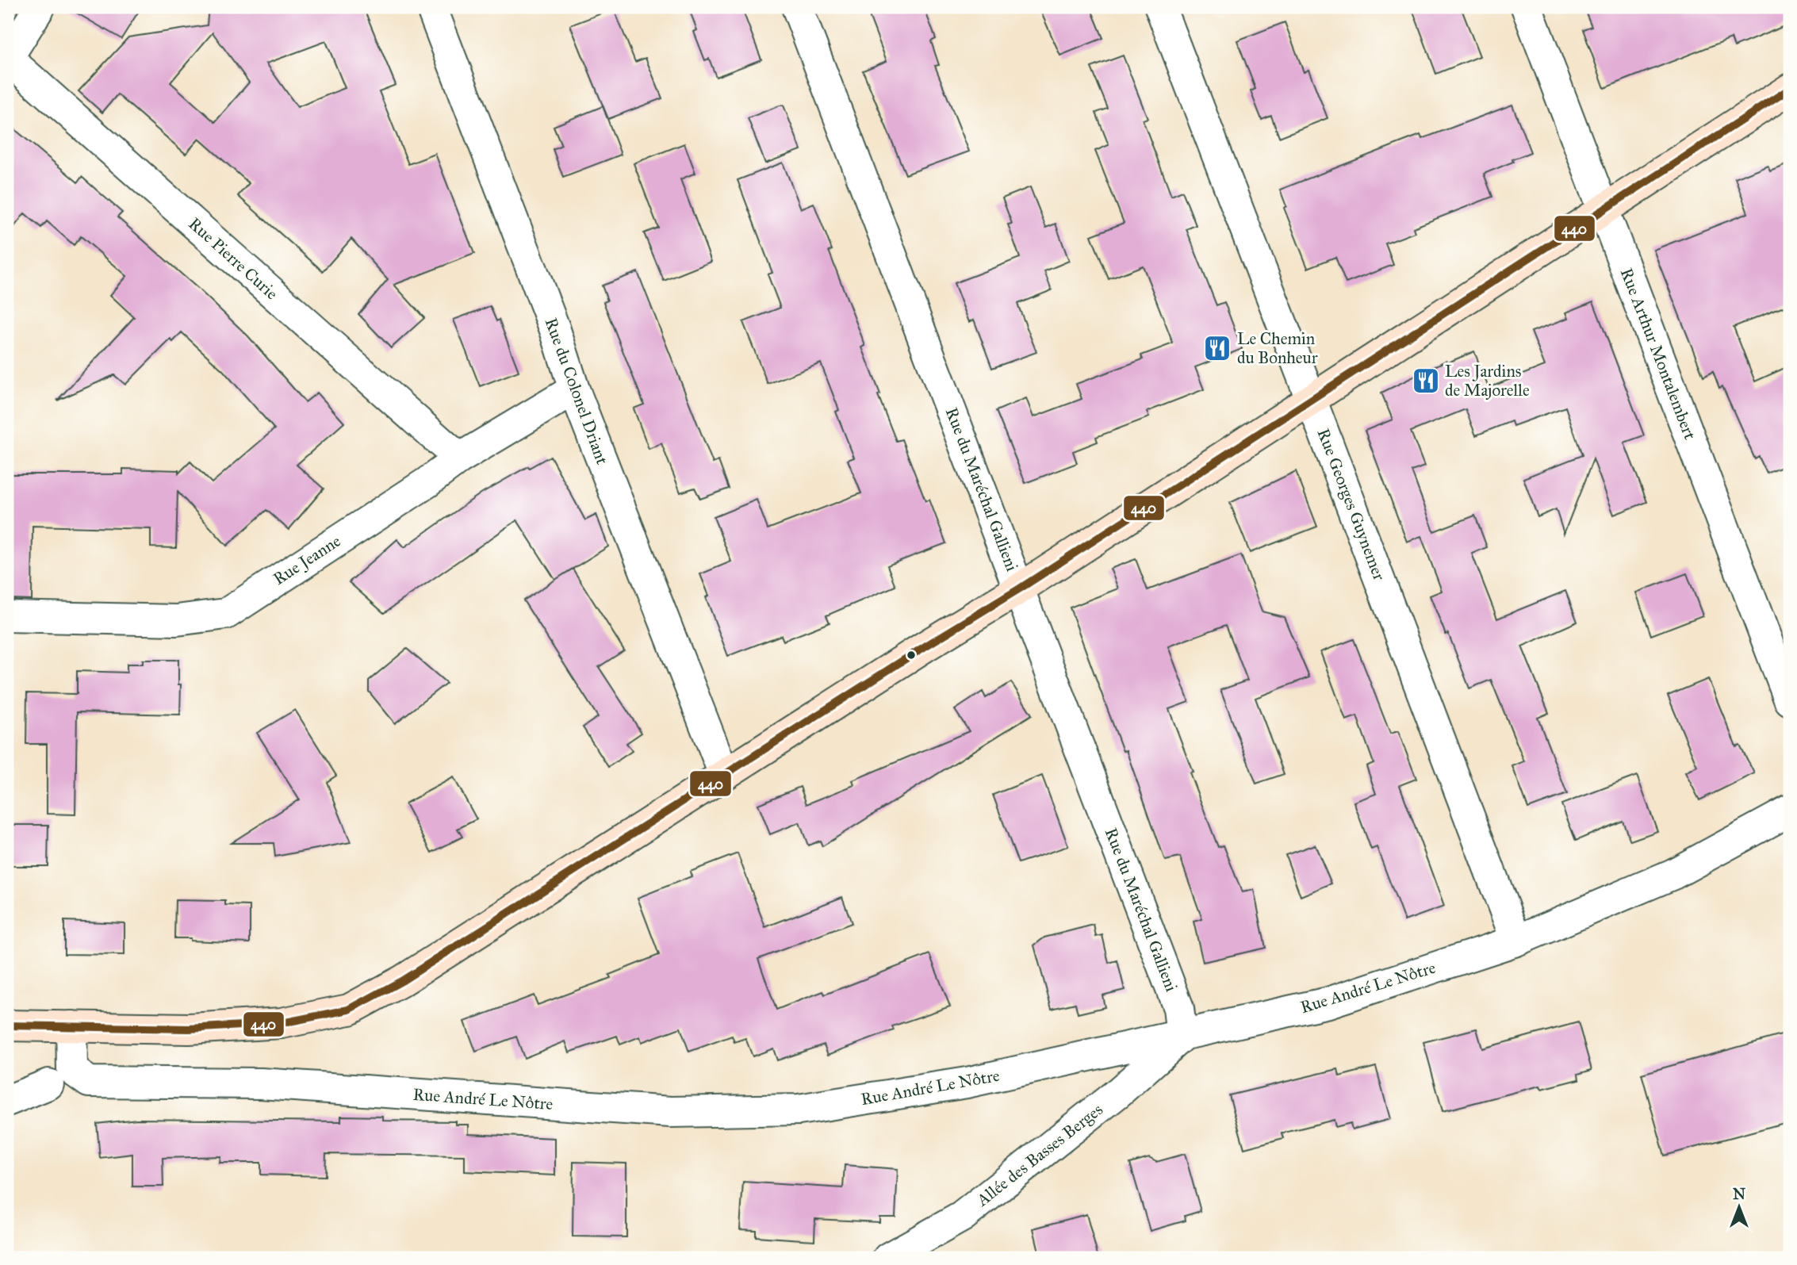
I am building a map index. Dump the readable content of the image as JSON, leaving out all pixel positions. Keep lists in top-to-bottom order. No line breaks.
{"streets":{"street":["Rue Pierre Curie","Rue Arthur Montalembert","Rue du Colonel Driant","Rue du Maréchal Gallieni","Rue Georges Guynemer","Rue Jeanne","Rue André Le Nôtre","Allée des Basses Berges"]},"crossings":[["Rue Pierre Curie","Rue Jeanne"],["Rue du Colonel Driant","Rue Jeanne"],["Rue du Maréchal Gallieni","Rue André Le Nôtre"],["Rue du Maréchal Gallieni","Allée des Basses Berges"],["Rue Georges Guynemer","Rue André Le Nôtre"],["Rue André Le Nôtre","Allée des Basses Berges"]],"places":{"restaurant":["Le Chemin du Bonheur","Les Jardins de Majorelle"]},"lines":["transit line 440"],"north":"top"}
